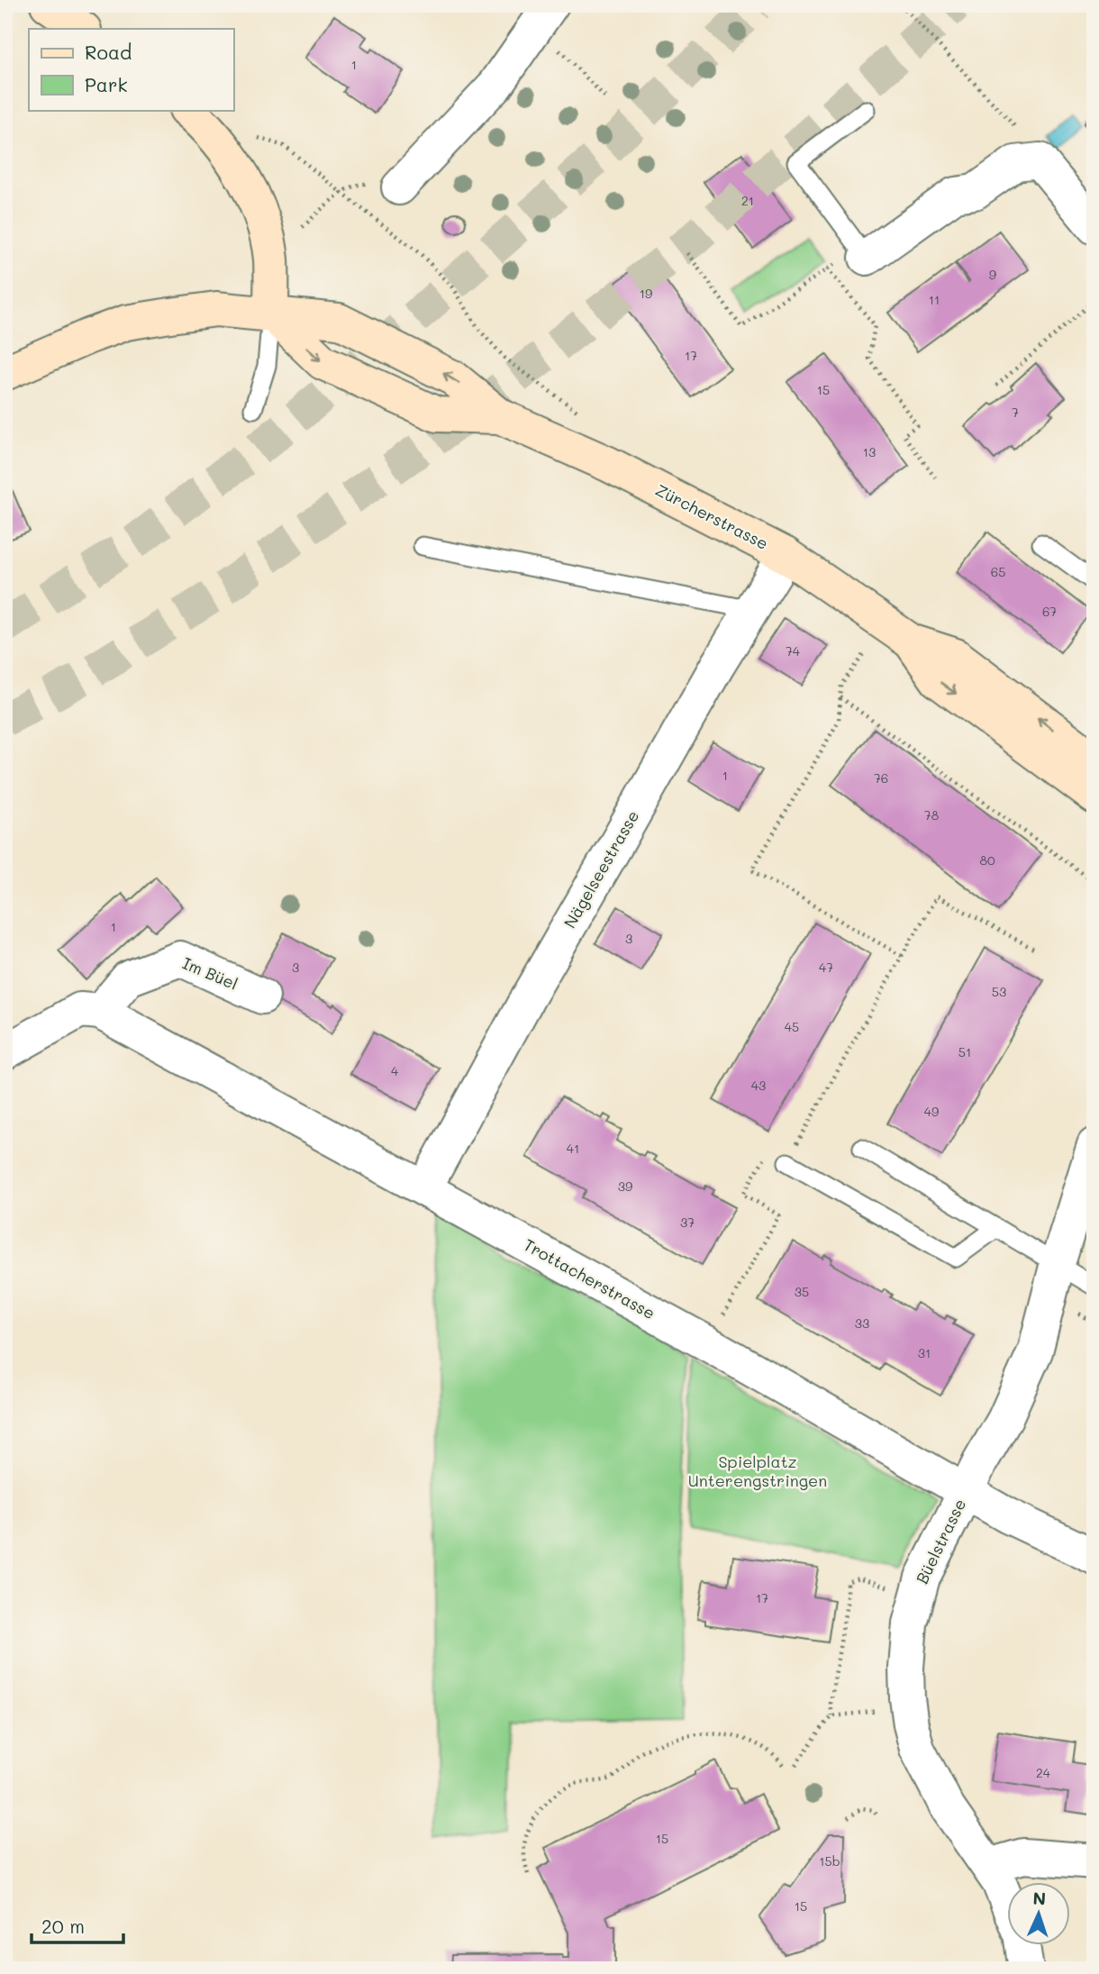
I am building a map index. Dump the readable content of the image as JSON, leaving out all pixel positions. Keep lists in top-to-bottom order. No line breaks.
{"streets":{"main road":["Zürcherstrasse"],"street":["Nägelseestrasse","Im Büel","Trottacherstrasse","Büelstrasse"]},"crossings":[["Zürcherstrasse","Nägelseestrasse"],["Nägelseestrasse","Trottacherstrasse"],["Im Büel","Trottacherstrasse"],["Trottacherstrasse","Büelstrasse"]],"parks":["Spielplatz Unterengstringen"],"house_numbers":["1","21","9","19","11","17","15","7","13","65","67","74","1","76","78","80","1","3","3","47","53","45","51","4","43","49","41","39","37","35","33","31","17","24","15","15b","15"],"legend":["Road","Park"],"scale_bar":"20 m","north":"top"}
